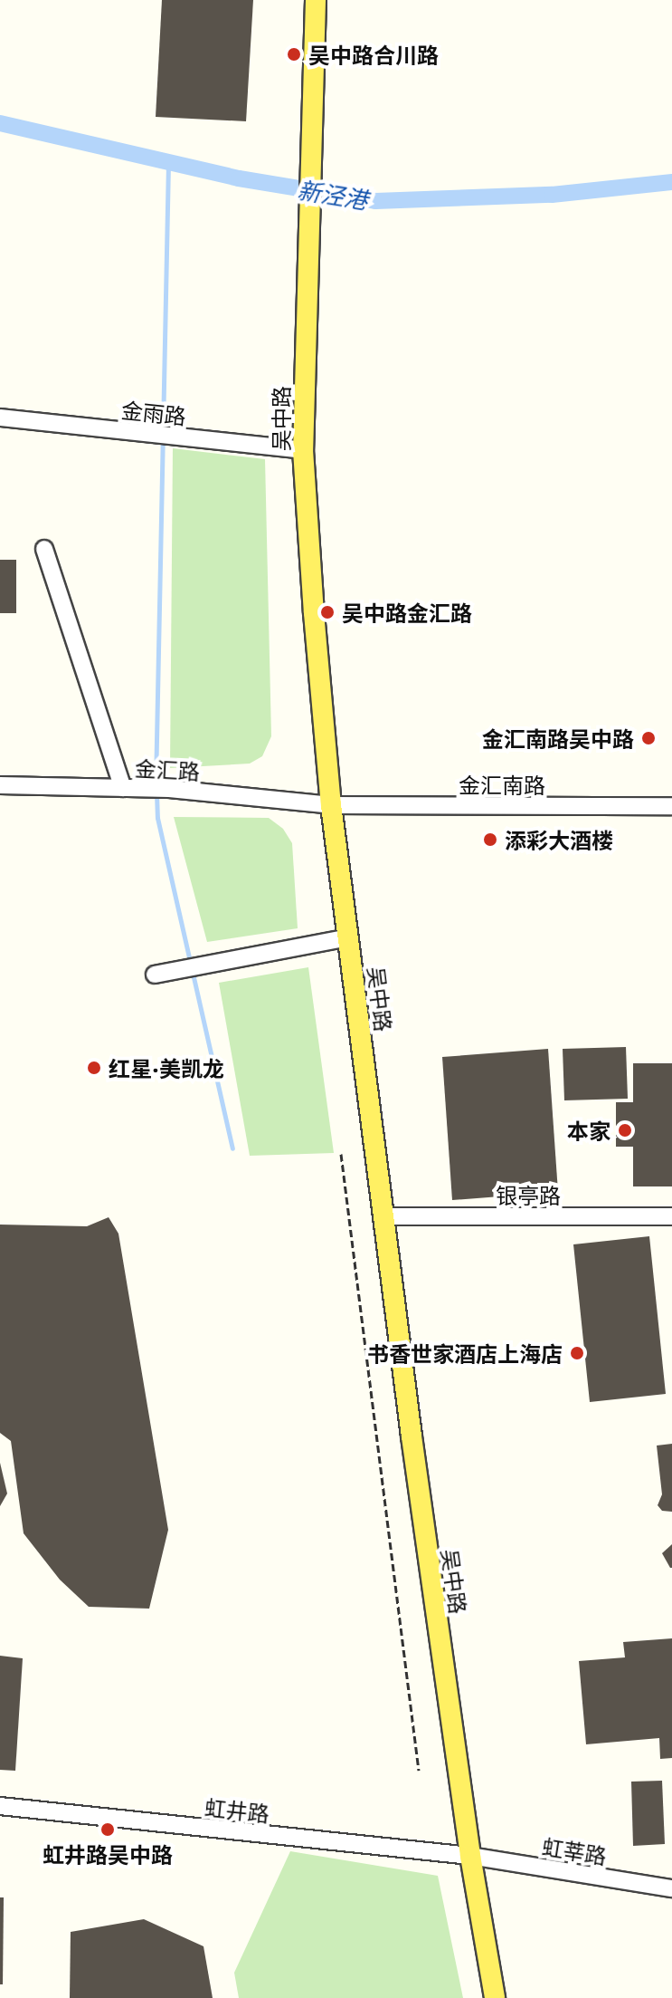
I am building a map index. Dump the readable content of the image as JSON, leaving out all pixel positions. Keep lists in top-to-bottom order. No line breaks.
{"streets":{"main road":["吴中路"],"street":["金雨路","金汇路","金汇南路","银亭路","虹井路","虹莘路"]},"crossings":[["金雨路","吴中路"],["吴中路","金汇路"],["吴中路","金汇南路"],["吴中路","银亭路"],["吴中路","虹井路"],["吴中路","虹莘路"],["金汇路","金汇南路"],["虹井路","虹莘路"]],"water":["新泾港"],"places":["吴中路合川路","吴中路金汇路","金汇南路吴中路","添彩大酒楼","红星·美凯龙","本家","书香世家酒店上海店","虹井路吴中路"]}
